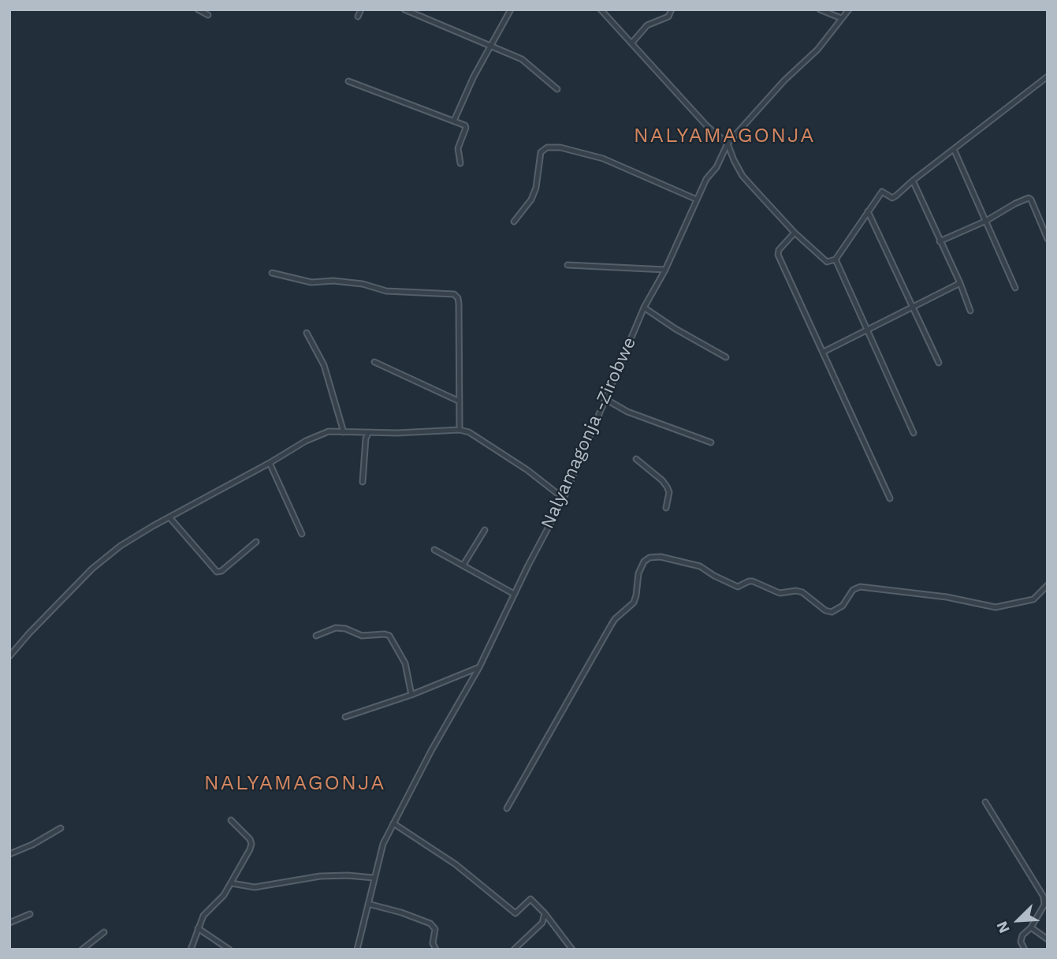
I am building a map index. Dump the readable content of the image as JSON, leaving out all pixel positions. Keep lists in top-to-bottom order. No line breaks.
{"streets":{"street":["Nalyamagonja -Zirobwe"]},"districts":["NALYAMAGONJA","NALYAMAGONJA"],"north":"bottom left"}
